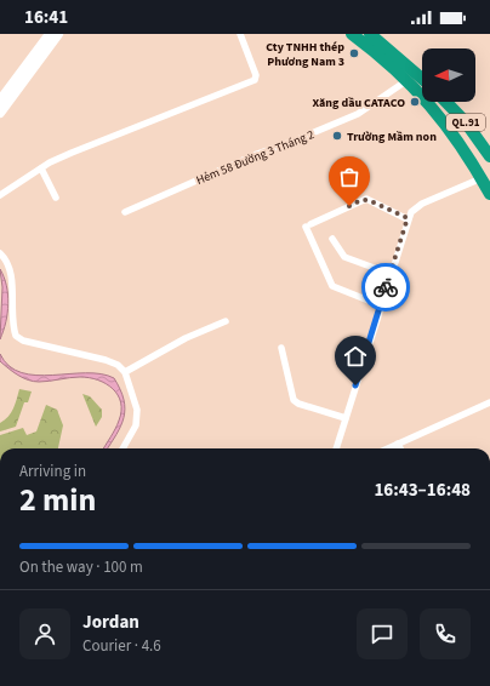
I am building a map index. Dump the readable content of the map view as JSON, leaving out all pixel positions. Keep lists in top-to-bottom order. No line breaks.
{"streets":{"highway":["QL.91"],"street":["Hẻm 58 Đường 3 Tháng 2"]},"crossings":[["QL.91","Hẻm 58 Đường 3 Tháng 2"]],"places":["Cty TNHH thép Phương Nam 3","Xăng dầu CATACO","Trường Mầm non"],"north":"left","page":{"status":"16:41","heading":["2 min","Arriving in","16:43–16:48"],"panel":["Jordan","Courier · 4.6"],"bar":"On the way · 100 m"}}
